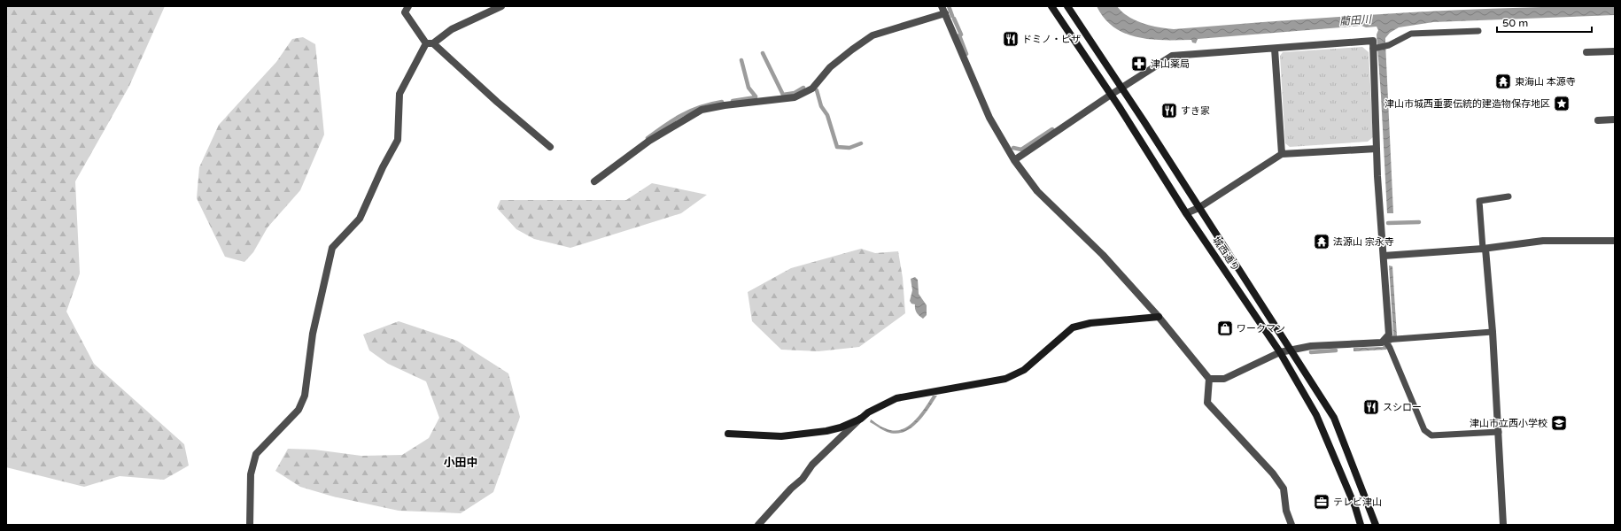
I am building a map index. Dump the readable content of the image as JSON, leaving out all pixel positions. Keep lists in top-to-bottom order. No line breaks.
{"streets":{"street":["城西通り"]},"districts":["小田中"],"water":["藺田川"],"places":{"restaurant":["ドミノ・ピザ","すき家","スシロー"],"pharmacy":["津山薬局"],"temple":["東海山 本源寺","法源山 宗永寺"],"place":["津山市城西重要伝統的建造物保存地区"],"shop":["ワークマン"],"school or university":["津山市立西小学校"],"office":["テレビ津山"]},"scale_bar":"50 m"}
